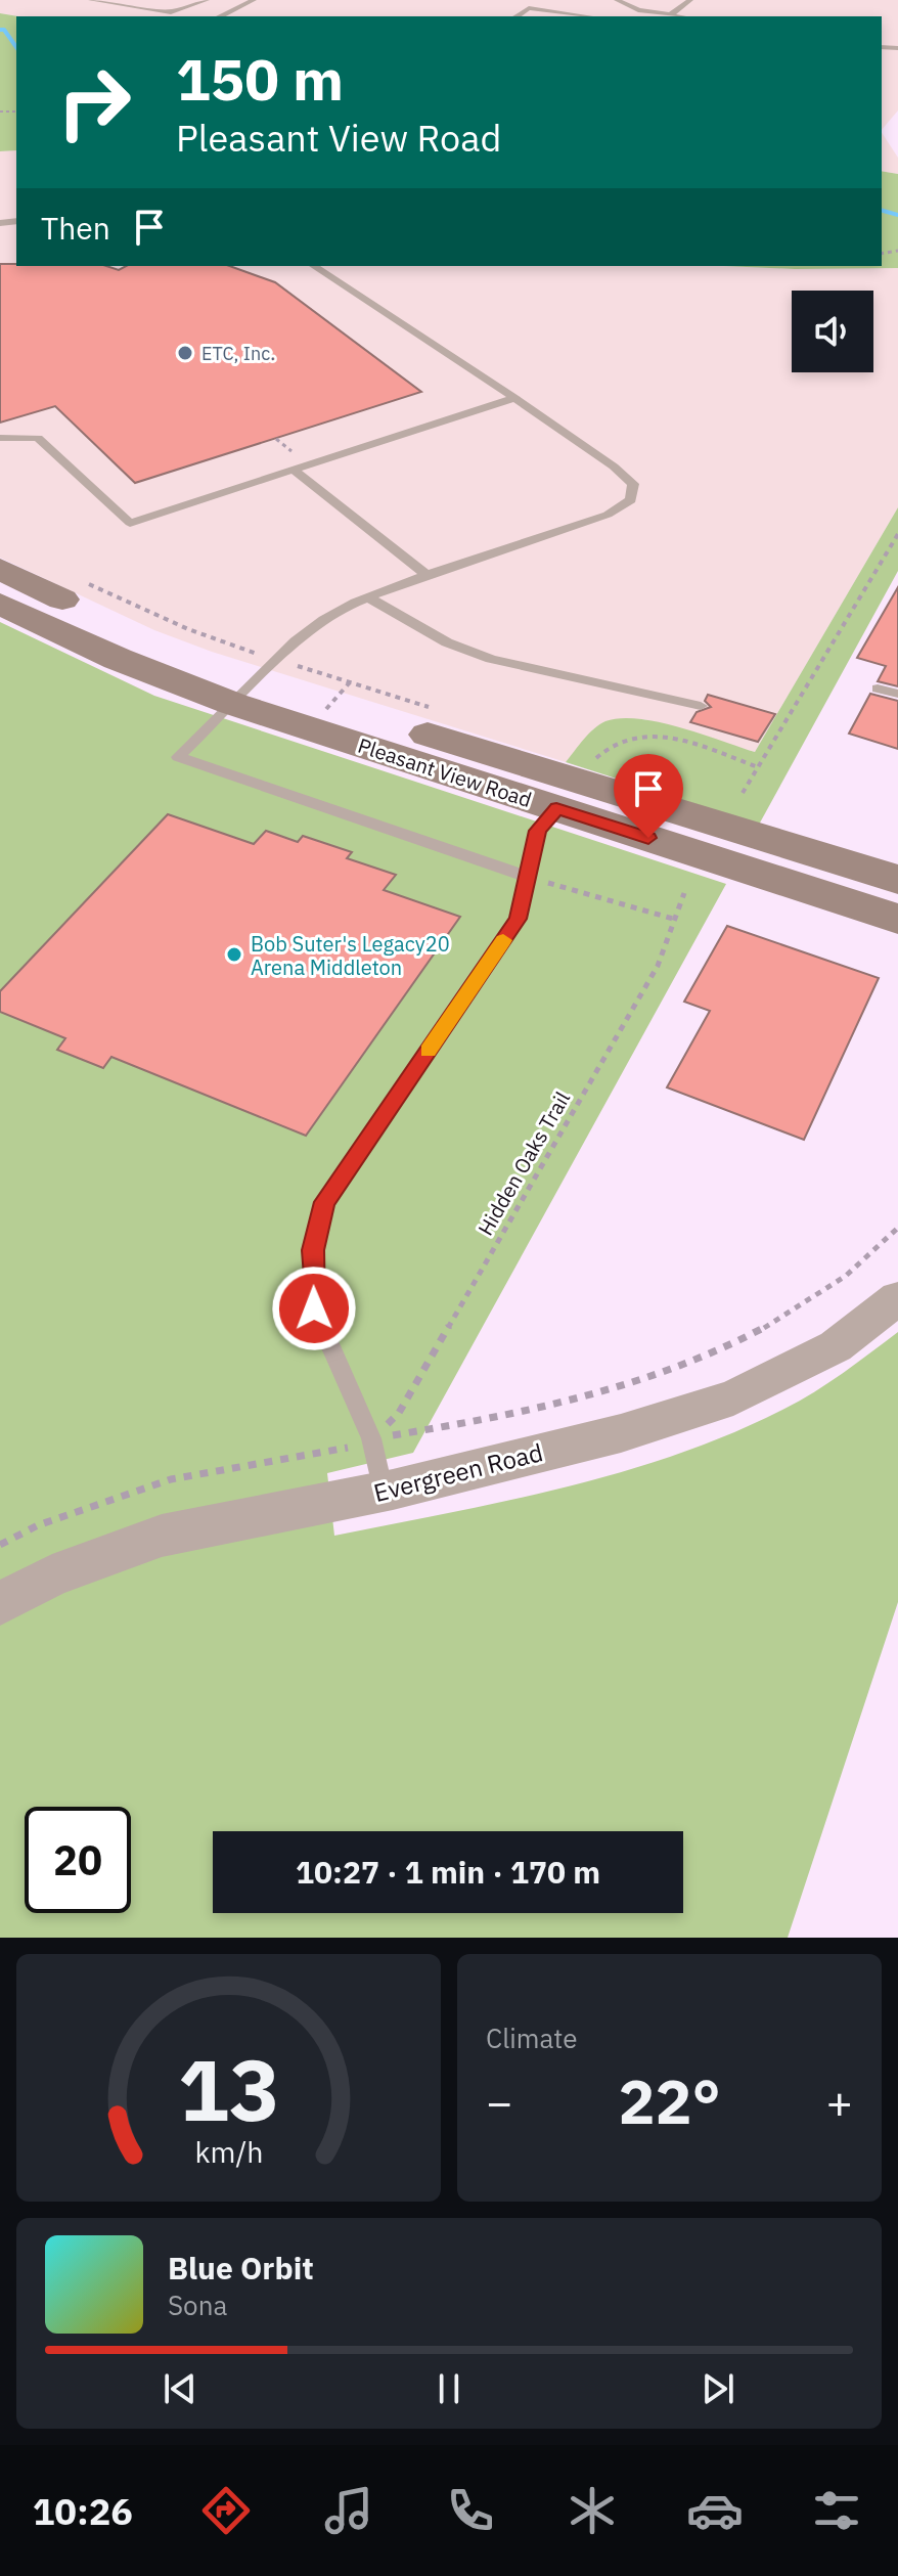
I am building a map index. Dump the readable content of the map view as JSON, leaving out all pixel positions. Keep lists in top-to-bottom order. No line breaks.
{"streets":{"street":["Pleasant View Road","Evergreen Road"],"path":["Hidden Oaks Trail"]},"places":["ETC, Inc.","Bob Suter's Legacy20 Arena Middleton"],"page":{"turn":["150 m","Pleasant View Road"],"then":"Then","limit":"20","trip":"10:27 · 1 min · 170 m","tile":"Climate","heat":["−","22°","+"],"song":["Blue Orbit","Sona"],"tabs":"10:26","gauge":["13","km/h"]}}
